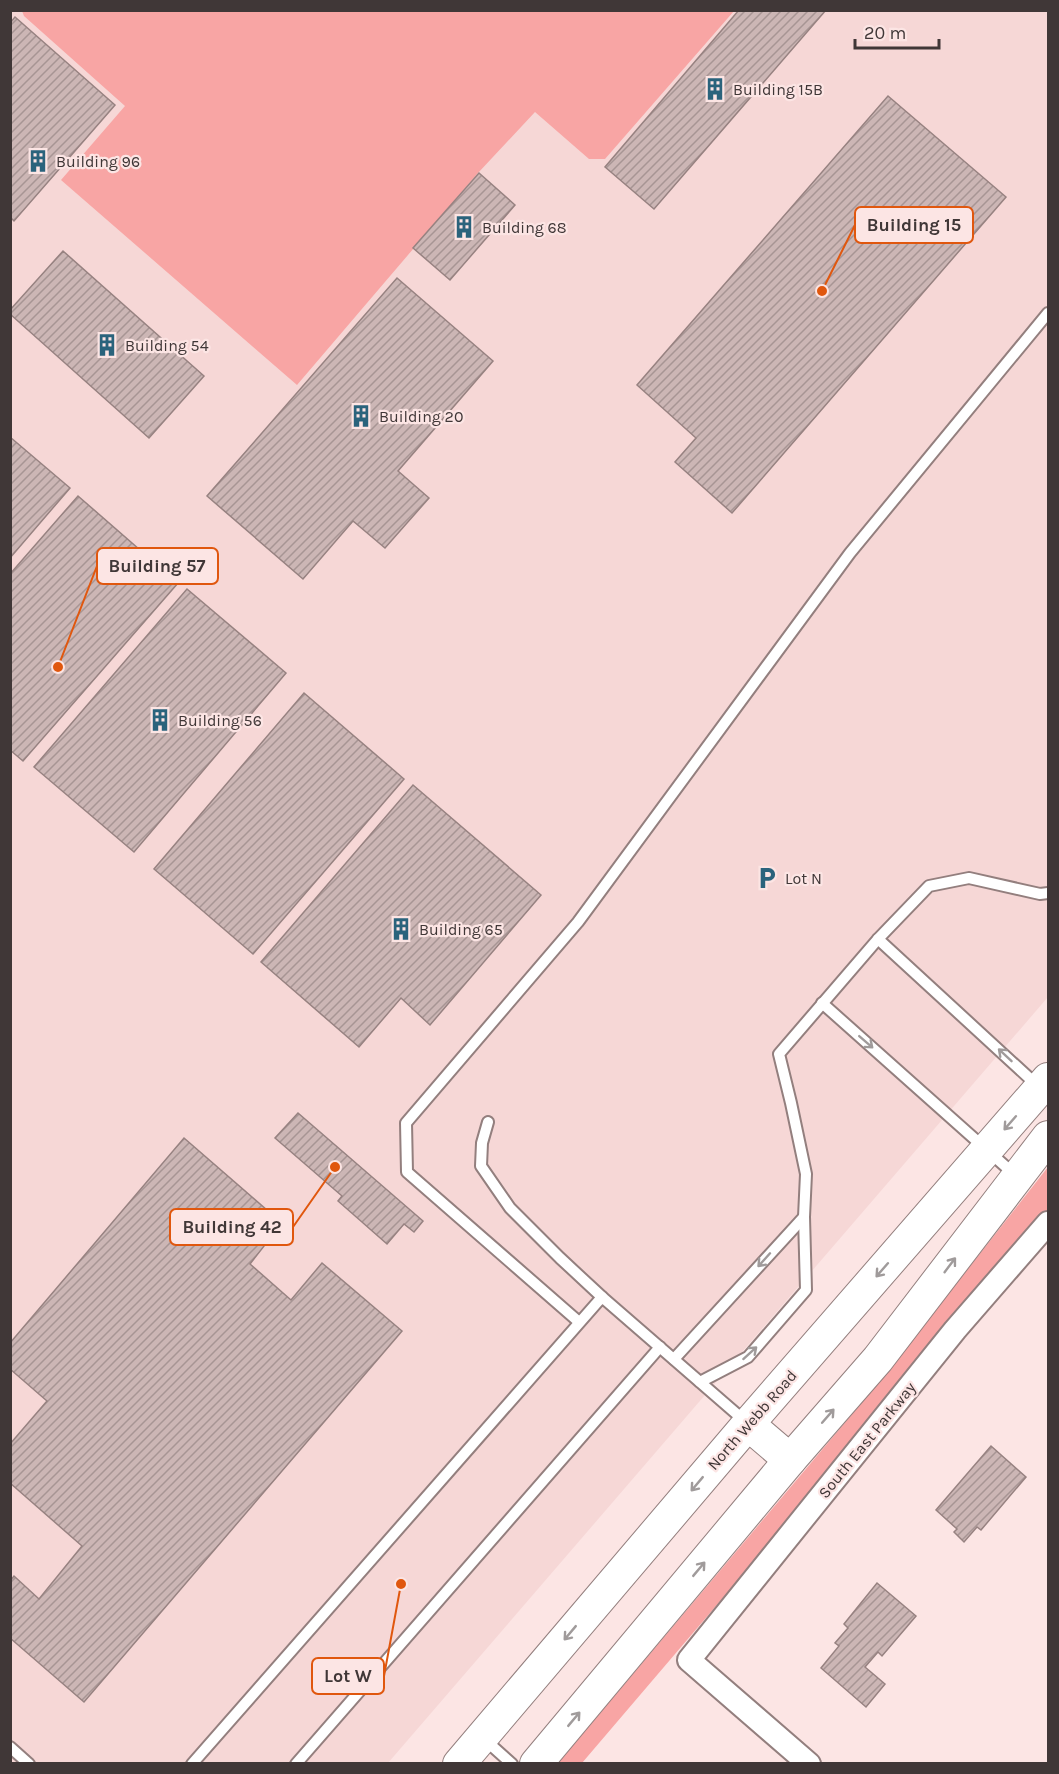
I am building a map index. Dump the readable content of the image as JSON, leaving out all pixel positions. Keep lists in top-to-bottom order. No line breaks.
{"streets":{"main road":["North Webb Road"],"street":["South East Parkway"]},"places":{"building":["Building 15B","Building 96","Building 68","Building 54","Building 20","Building 56","Building 65"],"other":["Building 15","Building 57","Building 42","Lot W"],"parking":["Lot N"]},"scale_bar":"20 m"}
